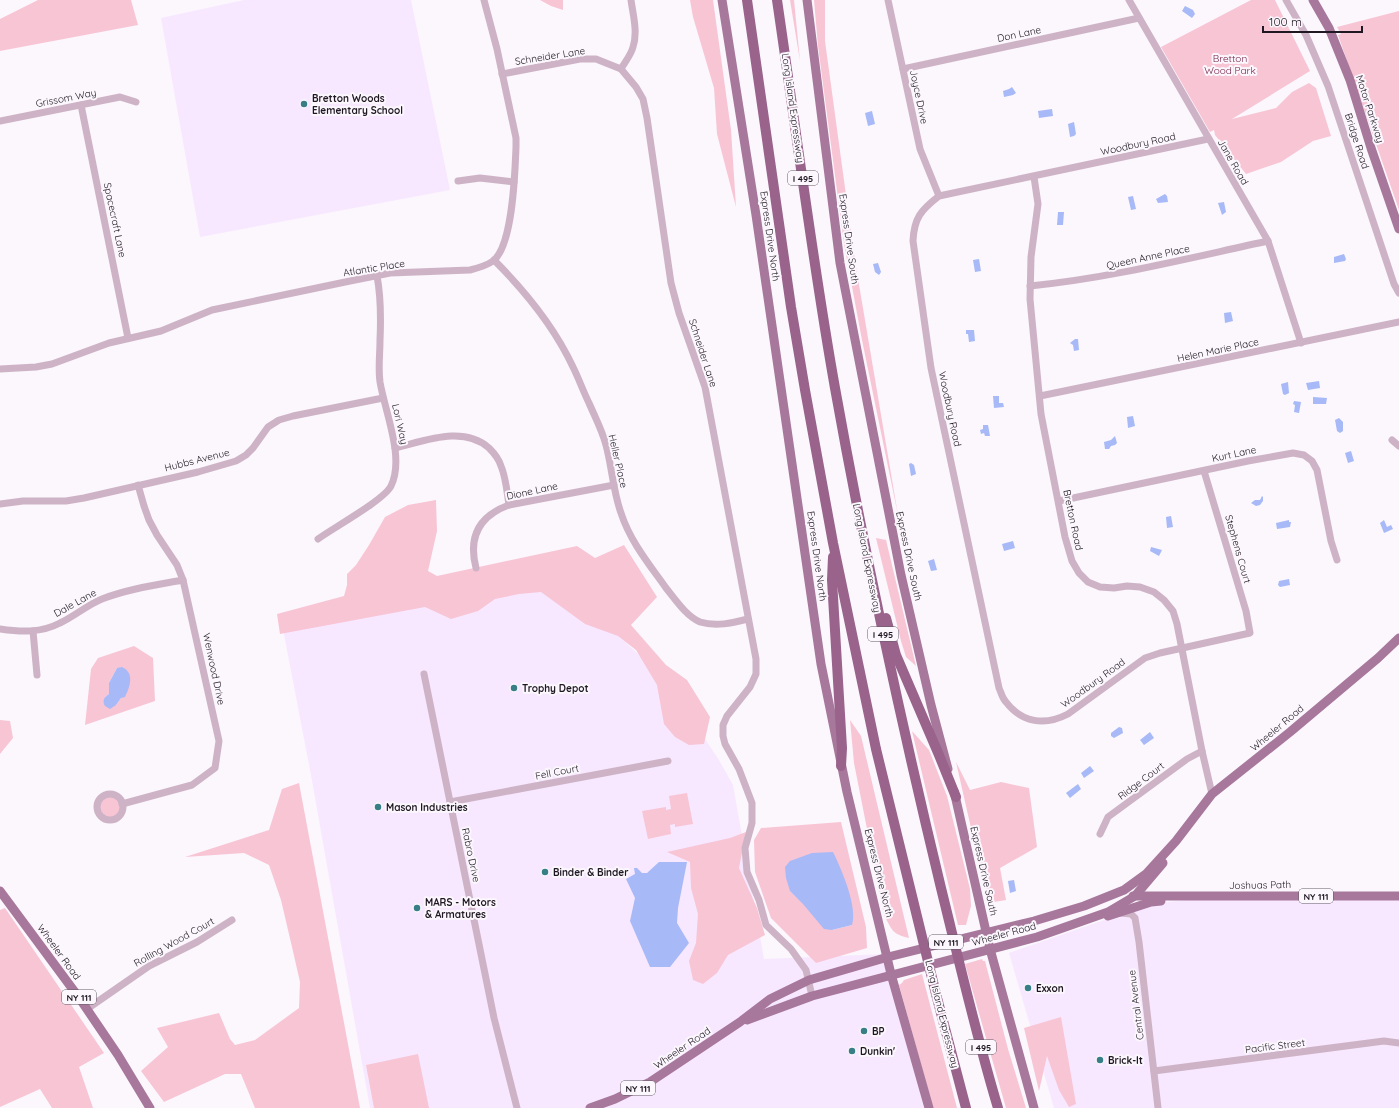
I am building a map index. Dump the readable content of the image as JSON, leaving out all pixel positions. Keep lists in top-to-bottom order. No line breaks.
{"streets":{"highway":["Long Island Expressway","I 495"],"main road":["Motor Parkway","Express Drive North","Express Drive South","Wheeler Road","Joshuas Path","NY 111"],"street":["Don Lane","Schneider Lane","Joyce Drive","Grissom Way","Bridge Road","Woodbury Road","Jane Road","Spacecraft Lane","Queen Anne Place","Atlantic Place","Helen Marie Place","Lori Way","Kurt Lane","Hubbs Avenue","Heller Place","Dione Lane","Bretton Road","Stephens Court","Dale Lane","Wenwood Drive","Fell Court","Ridge Court","Rabro Drive","Rolling Wood Court","Central Avenue","Pacific Street"]},"crossings":[["Don Lane","Joyce Drive"],["Don Lane","Jane Road"],["Schneider Lane","Heller Place"],["Schneider Lane","Wheeler Road"],["Joyce Drive","Woodbury Road"],["Grissom Way","Spacecraft Lane"],["Woodbury Road","Jane Road"],["Woodbury Road","Bretton Road"],["Woodbury Road","Stephens Court"],["Jane Road","Queen Anne Place"],["Jane Road","Helen Marie Place"],["Spacecraft Lane","Atlantic Place"],["Express Drive North","Wheeler Road"],["Express Drive South","Wheeler Road"],["Queen Anne Place","Bretton Road"],["Atlantic Place","Lori Way"],["Atlantic Place","Heller Place"],["Helen Marie Place","Bretton Road"],["Lori Way","Hubbs Avenue"],["Kurt Lane","Bretton Road"],["Kurt Lane","Stephens Court"],["Hubbs Avenue","Wenwood Drive"],["Heller Place","Dione Lane"],["Bretton Road","Wheeler Road"],["Bretton Road","Ridge Court"],["Dale Lane","Wenwood Drive"],["Wheeler Road","Joshuas Path"],["Wheeler Road","Rolling Wood Court"],["Fell Court","Rabro Drive"],["Joshuas Path","Central Avenue"],["Central Avenue","Pacific Street"]],"parks":["Bretton Wood Park"],"places":["Bretton Woods Elementary School","Trophy Depot","Mason Industries","Binder & Binder","MARS - Motors & Armatures","Exxon","BP","Dunkin'","Brick-It"],"scale_bar":"100 m"}
